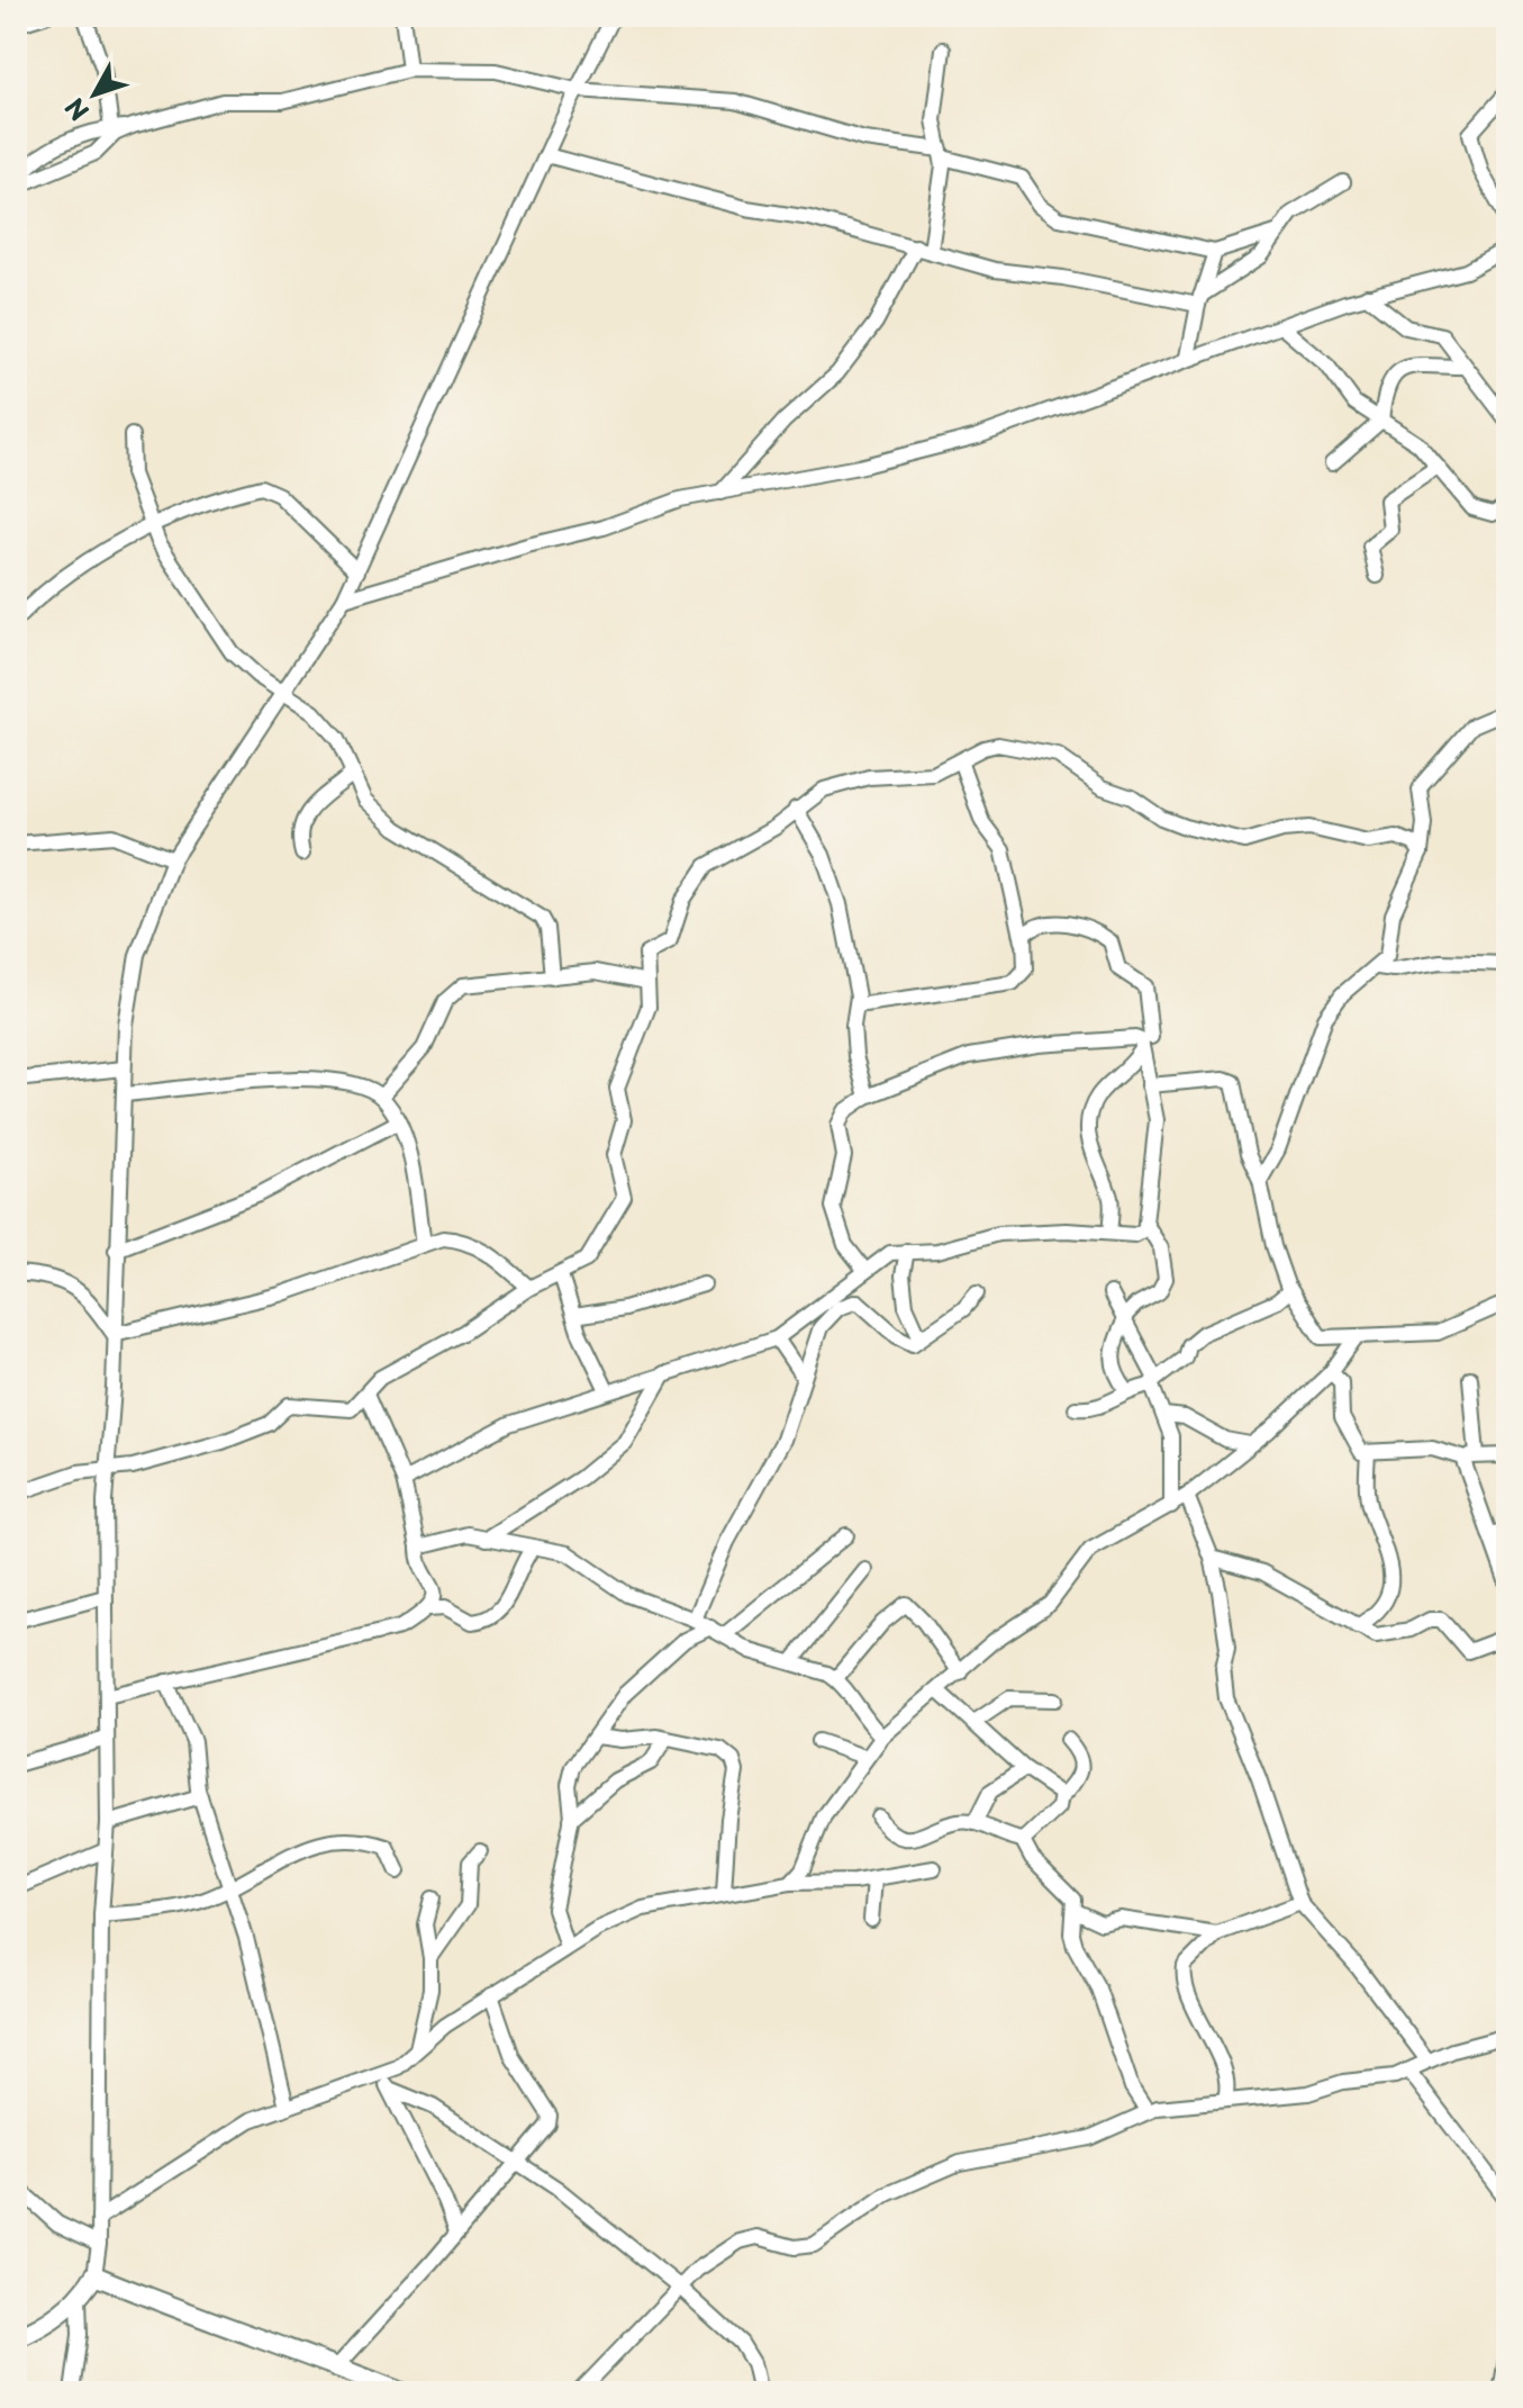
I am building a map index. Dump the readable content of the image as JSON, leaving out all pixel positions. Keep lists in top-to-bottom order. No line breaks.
{"north":"bottom left"}
